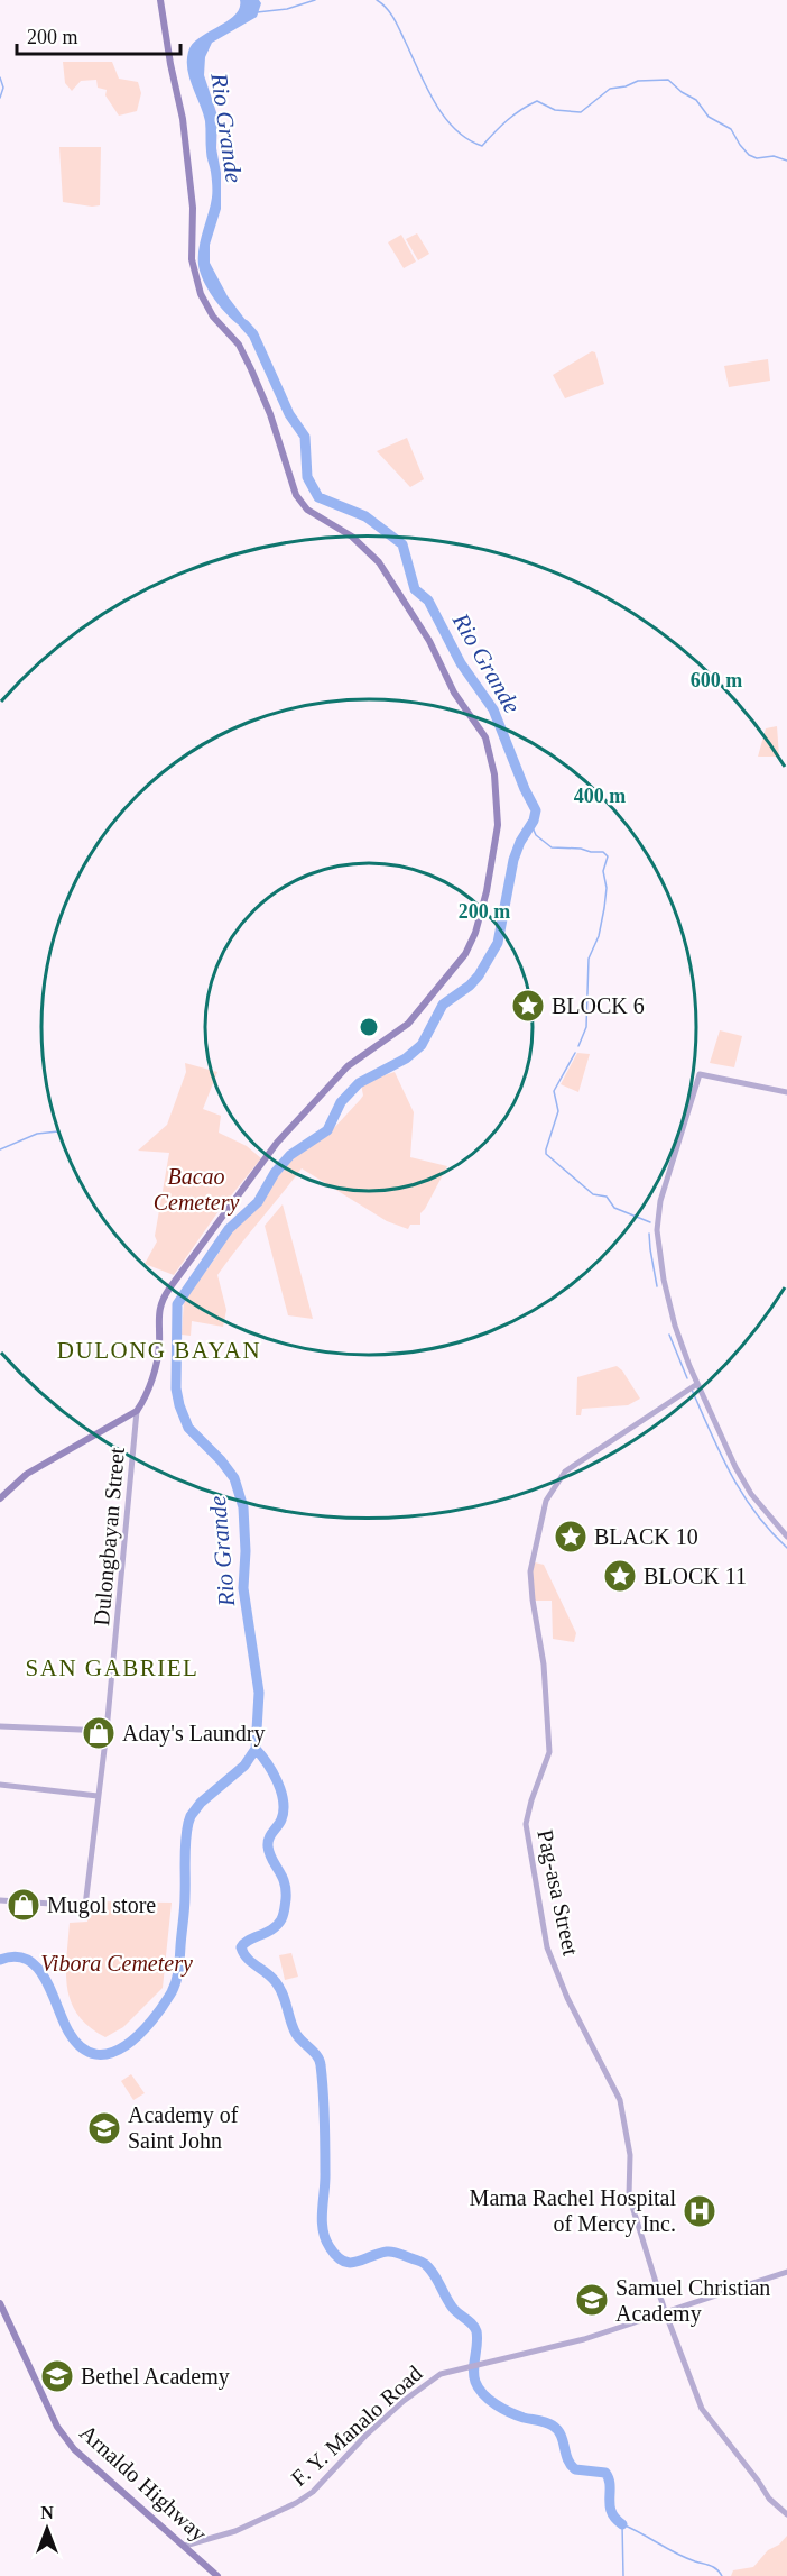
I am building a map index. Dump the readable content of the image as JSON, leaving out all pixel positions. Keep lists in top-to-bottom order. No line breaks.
{"streets":{"main road":["Arnaldo Highway"],"street":["Dulongbayan Street","Pag-asa Street","F. Y. Manalo Road"]},"crossings":[["Pag-asa Street","F. Y. Manalo Road"],["F. Y. Manalo Road","Arnaldo Highway"]],"districts":["DULONG BAYAN","SAN GABRIEL"],"water":["Rio Grande"],"parks":["Bacao Cemetery","Vibora Cemetery"],"places":{"place":["BLOCK 6","BLACK 10","BLOCK 11"],"shop":["Aday's Laundry","Mugol store"],"school or university":["Academy of Saint John","Samuel Christian Academy","Bethel Academy"],"hospital":["Mama Rachel Hospital of Mercy Inc."]},"scale_bar":"200 m","north":"top","rings":["600 m","400 m","200 m"]}
